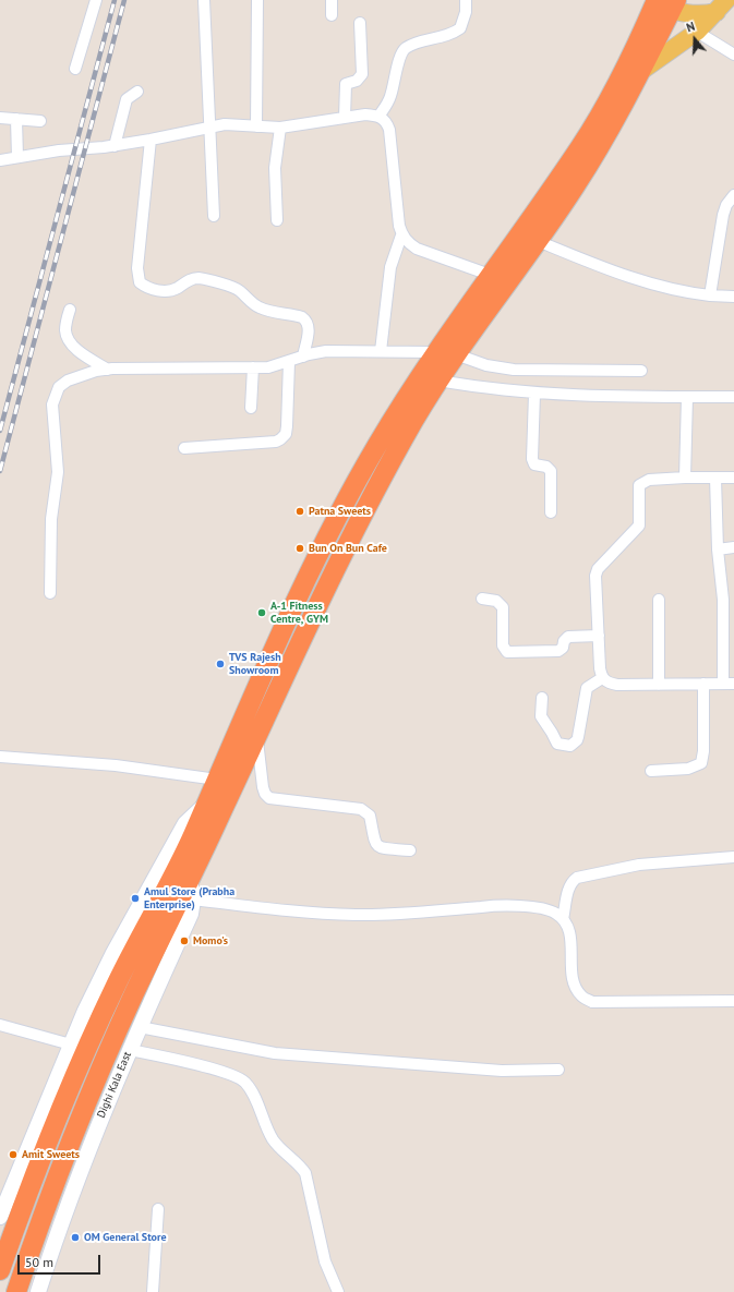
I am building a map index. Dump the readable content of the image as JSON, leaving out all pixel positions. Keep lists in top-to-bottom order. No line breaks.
{"streets":{"street":["Dighi Kala East"]},"places":["Patna Sweets","Bun On Bun Cafe","A-1 Fitness Centre, GYM","TVS Rajesh Showroom","Amul Store (Prabha Enterprise)","Momo's","Amit Sweets","OM General Store"],"scale_bar":"50 m","north":"top"}
